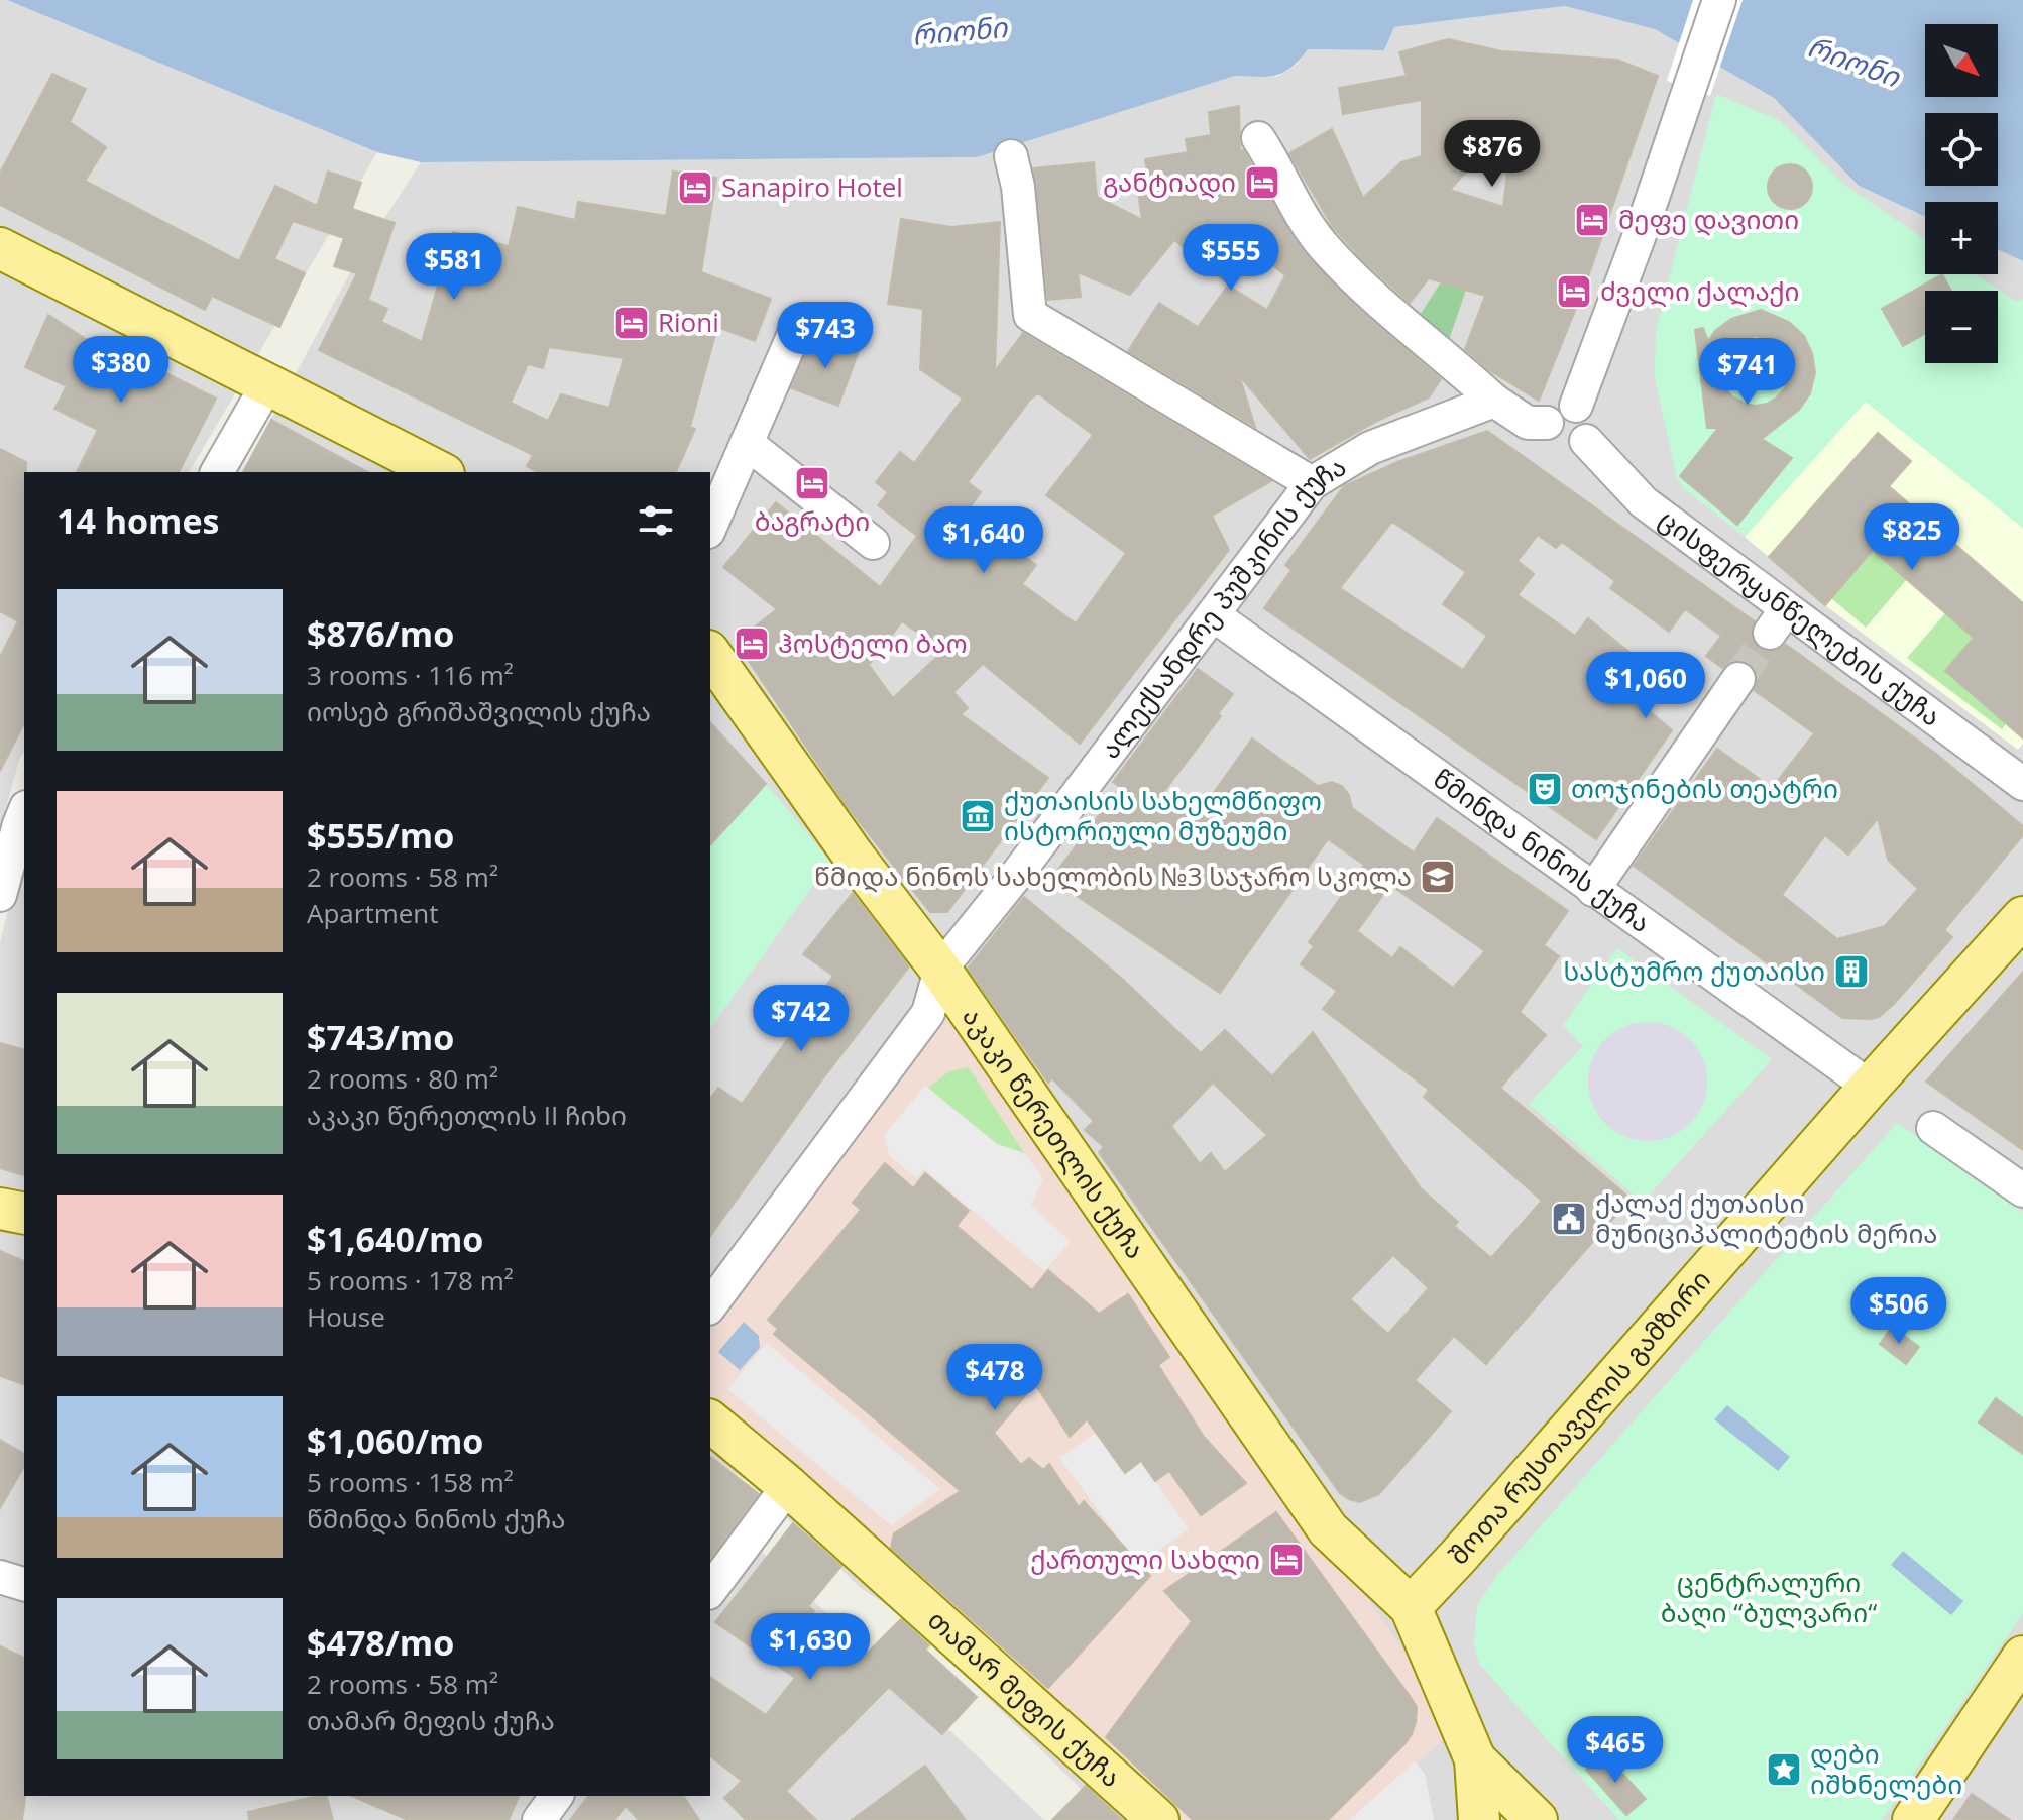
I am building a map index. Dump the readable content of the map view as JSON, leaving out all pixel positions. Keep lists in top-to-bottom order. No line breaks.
{"streets":{"main road":["აკაკი წერეთლის ქუჩა","შოთა რუსთაველის გამზირი","თამარ მეფის ქუჩა"],"street":["ალექსანდრე პუშკინის ქუჩა","ცისფერყანწელების ქუჩა","წმინდა ნინოს ქუჩა"]},"crossings":[["ალექსანდრე პუშკინის ქუჩა","წმინდა ნინოს ქუჩა"],["ალექსანდრე პუშკინის ქუჩა","აკაკი წერეთლის ქუჩა"],["წმინდა ნინოს ქუჩა","შოთა რუსთაველის გამზირი"],["აკაკი წერეთლის ქუჩა","შოთა რუსთაველის გამზირი"]],"water":["რიონი"],"parks":["ცენტრალური ბაღი “ბულვარი“"],"places":{"hotel":["განტიადი","Sanapiro Hotel","მეფე დავითი","ძველი ქალაქი","Rioni","ბაგრატი","ჰოსტელი ბაო","ქართული სახლი"],"theatre":["თოჯინების თეატრი"],"museum":["ქუთაისის სახელმწიფო ისტორიული მუზეუმი"],"school or university":["წმიდა ნინოს სახელობის №3 საჯარო სკოლა"],"building":["სასტუმრო ქუთაისი"],"public building":["ქალაქ ქუთაისი მუნიციპალიტეტის მერია"],"place":["დები იშხნელები"]},"north":"bottom right","page":{"map_buttons":["+","−"],"price":["$876","$555","$581","$743","$380","$741","$825","$1,640","$1,060","$742","$506","$478","$1,630","$465"],"heading":"14 homes","list":[{"name":"$876/mo","note":"3 rooms · 116 m² · იოსებ გრიშაშვილის ქუჩა"},{"name":"$555/mo","note":"2 rooms · 58 m² · Apartment"},{"name":"$743/mo","note":"2 rooms · 80 m² · აკაკი წერეთლის II ჩიხი"},{"name":"$1,640/mo","note":"5 rooms · 178 m² · House"},{"name":"$1,060/mo","note":"5 rooms · 158 m² · წმინდა ნინოს ქუჩა"},{"name":"$478/mo","note":"2 rooms · 58 m² · თამარ მეფის ქუჩა"}]}}
